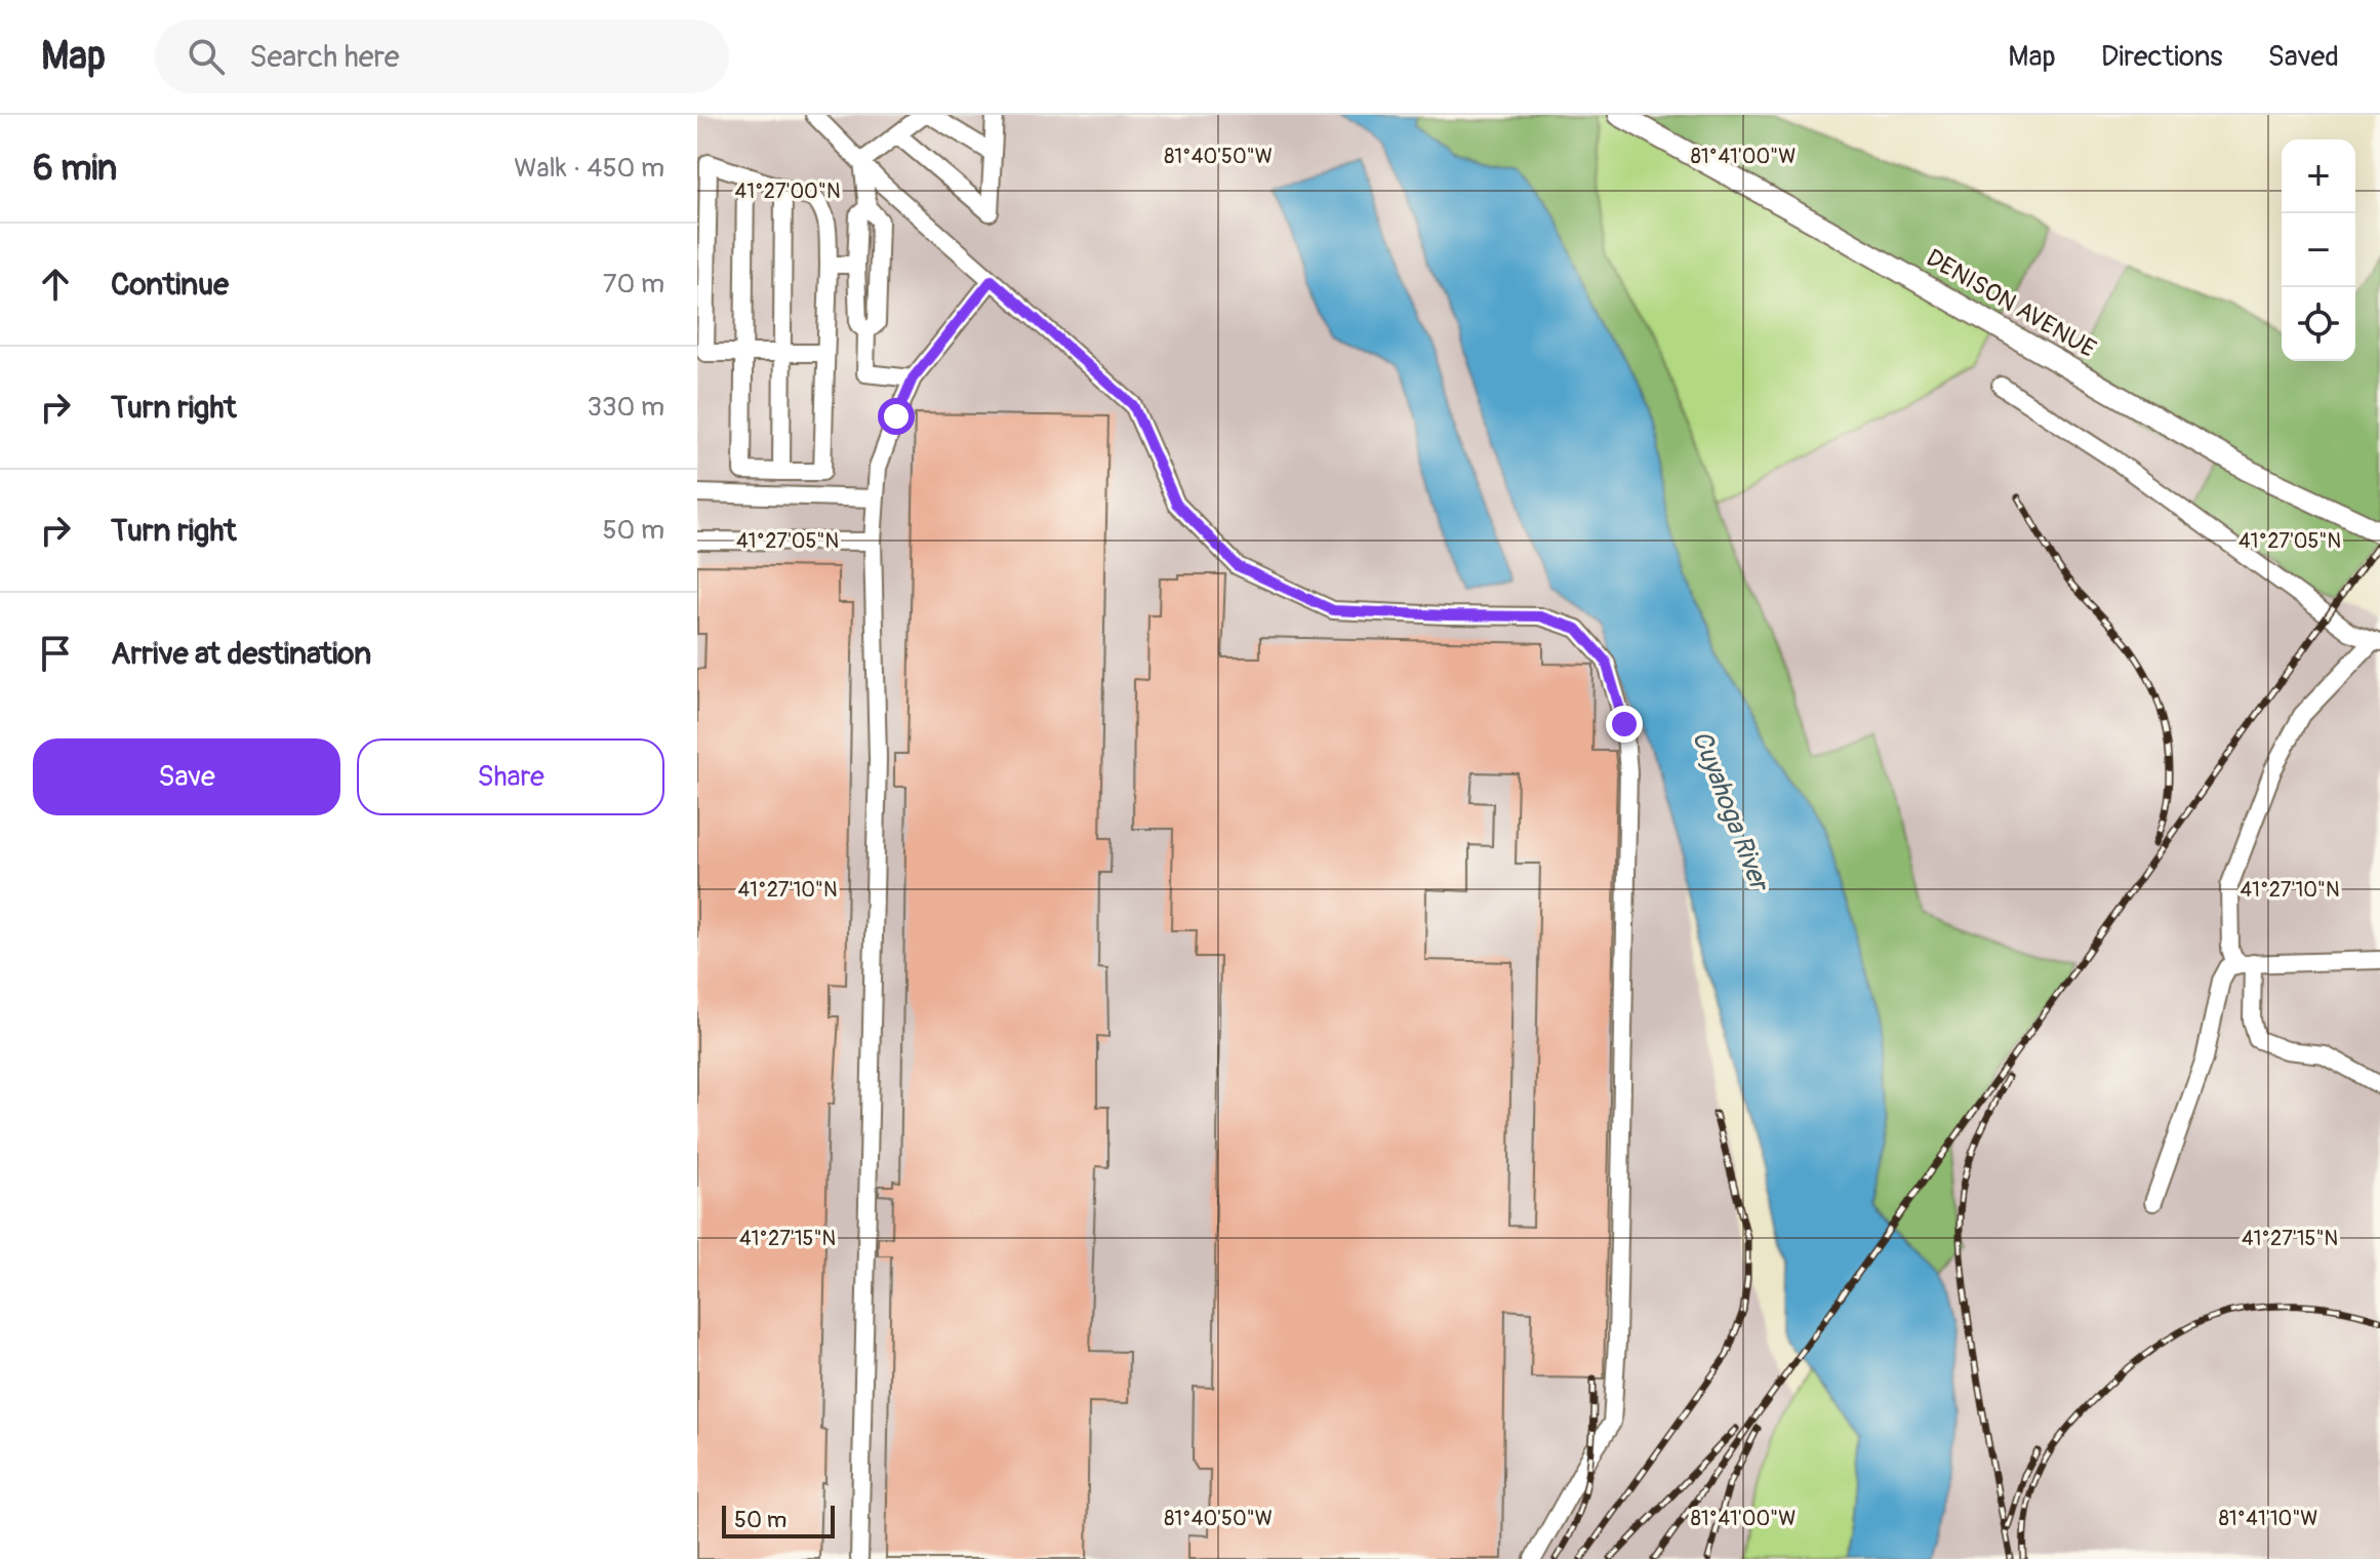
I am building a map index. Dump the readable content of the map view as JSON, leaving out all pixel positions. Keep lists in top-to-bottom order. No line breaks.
{"streets":{"main road":["DENISON AVENUE"]},"water":["Cuyahoga River"],"scale_bar":"50 m","page":{"header":"Map","search":"Search here","nav":["Map","Directions","Saved"],"heading":["6 min","Walk · 450 m"],"map_buttons":["+","−"],"list":[["Continue","70 m"],["Turn right","330 m"],["Turn right","50 m"],"Arrive at destination"],"buttons":["Save","Share"],"scale":"50 m"},"coordinates":["81°40'50\"W","81°41'00\"W","41°27'00\"N","41°27'05\"N","41°27'10\"N","41°27'15\"N","81°41'10\"W"]}
